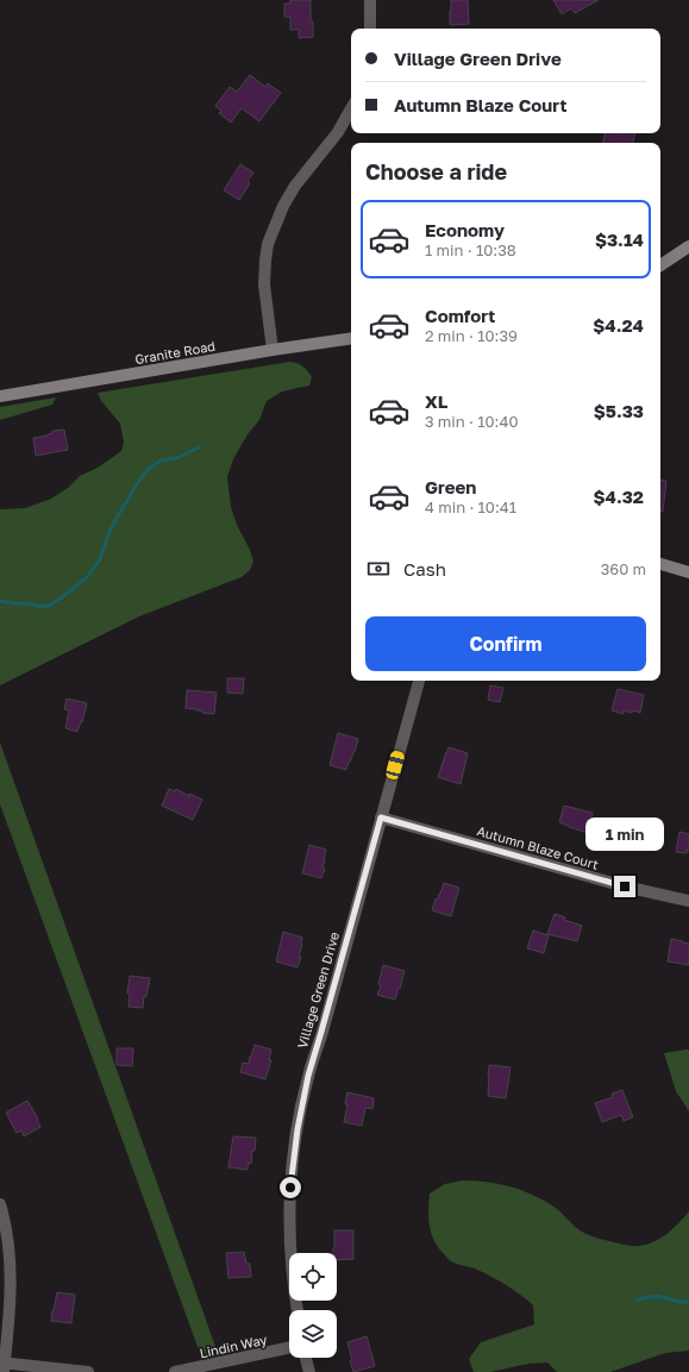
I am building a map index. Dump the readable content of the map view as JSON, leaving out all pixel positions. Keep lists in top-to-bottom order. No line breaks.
{"streets":{"street":["Granite Road","Autumn Blaze Court","Village Green Drive","Lindin Way"]},"crossings":[["Autumn Blaze Court","Village Green Drive"]],"page":{"banner":["Village Green Drive","Autumn Blaze Court"],"heading":"Choose a ride","list":[{"name":"Economy","note":"1 min · 10:38","value":"$3.14"},{"name":"Comfort","note":"2 min · 10:39","value":"$4.24"},{"name":"XL","note":"3 min · 10:40","value":"$5.33"},{"name":"Green","note":"4 min · 10:41","value":"$4.32"}],"pay":["Cash","360 m"],"buttons":"Confirm","bubble":"1 min"}}
